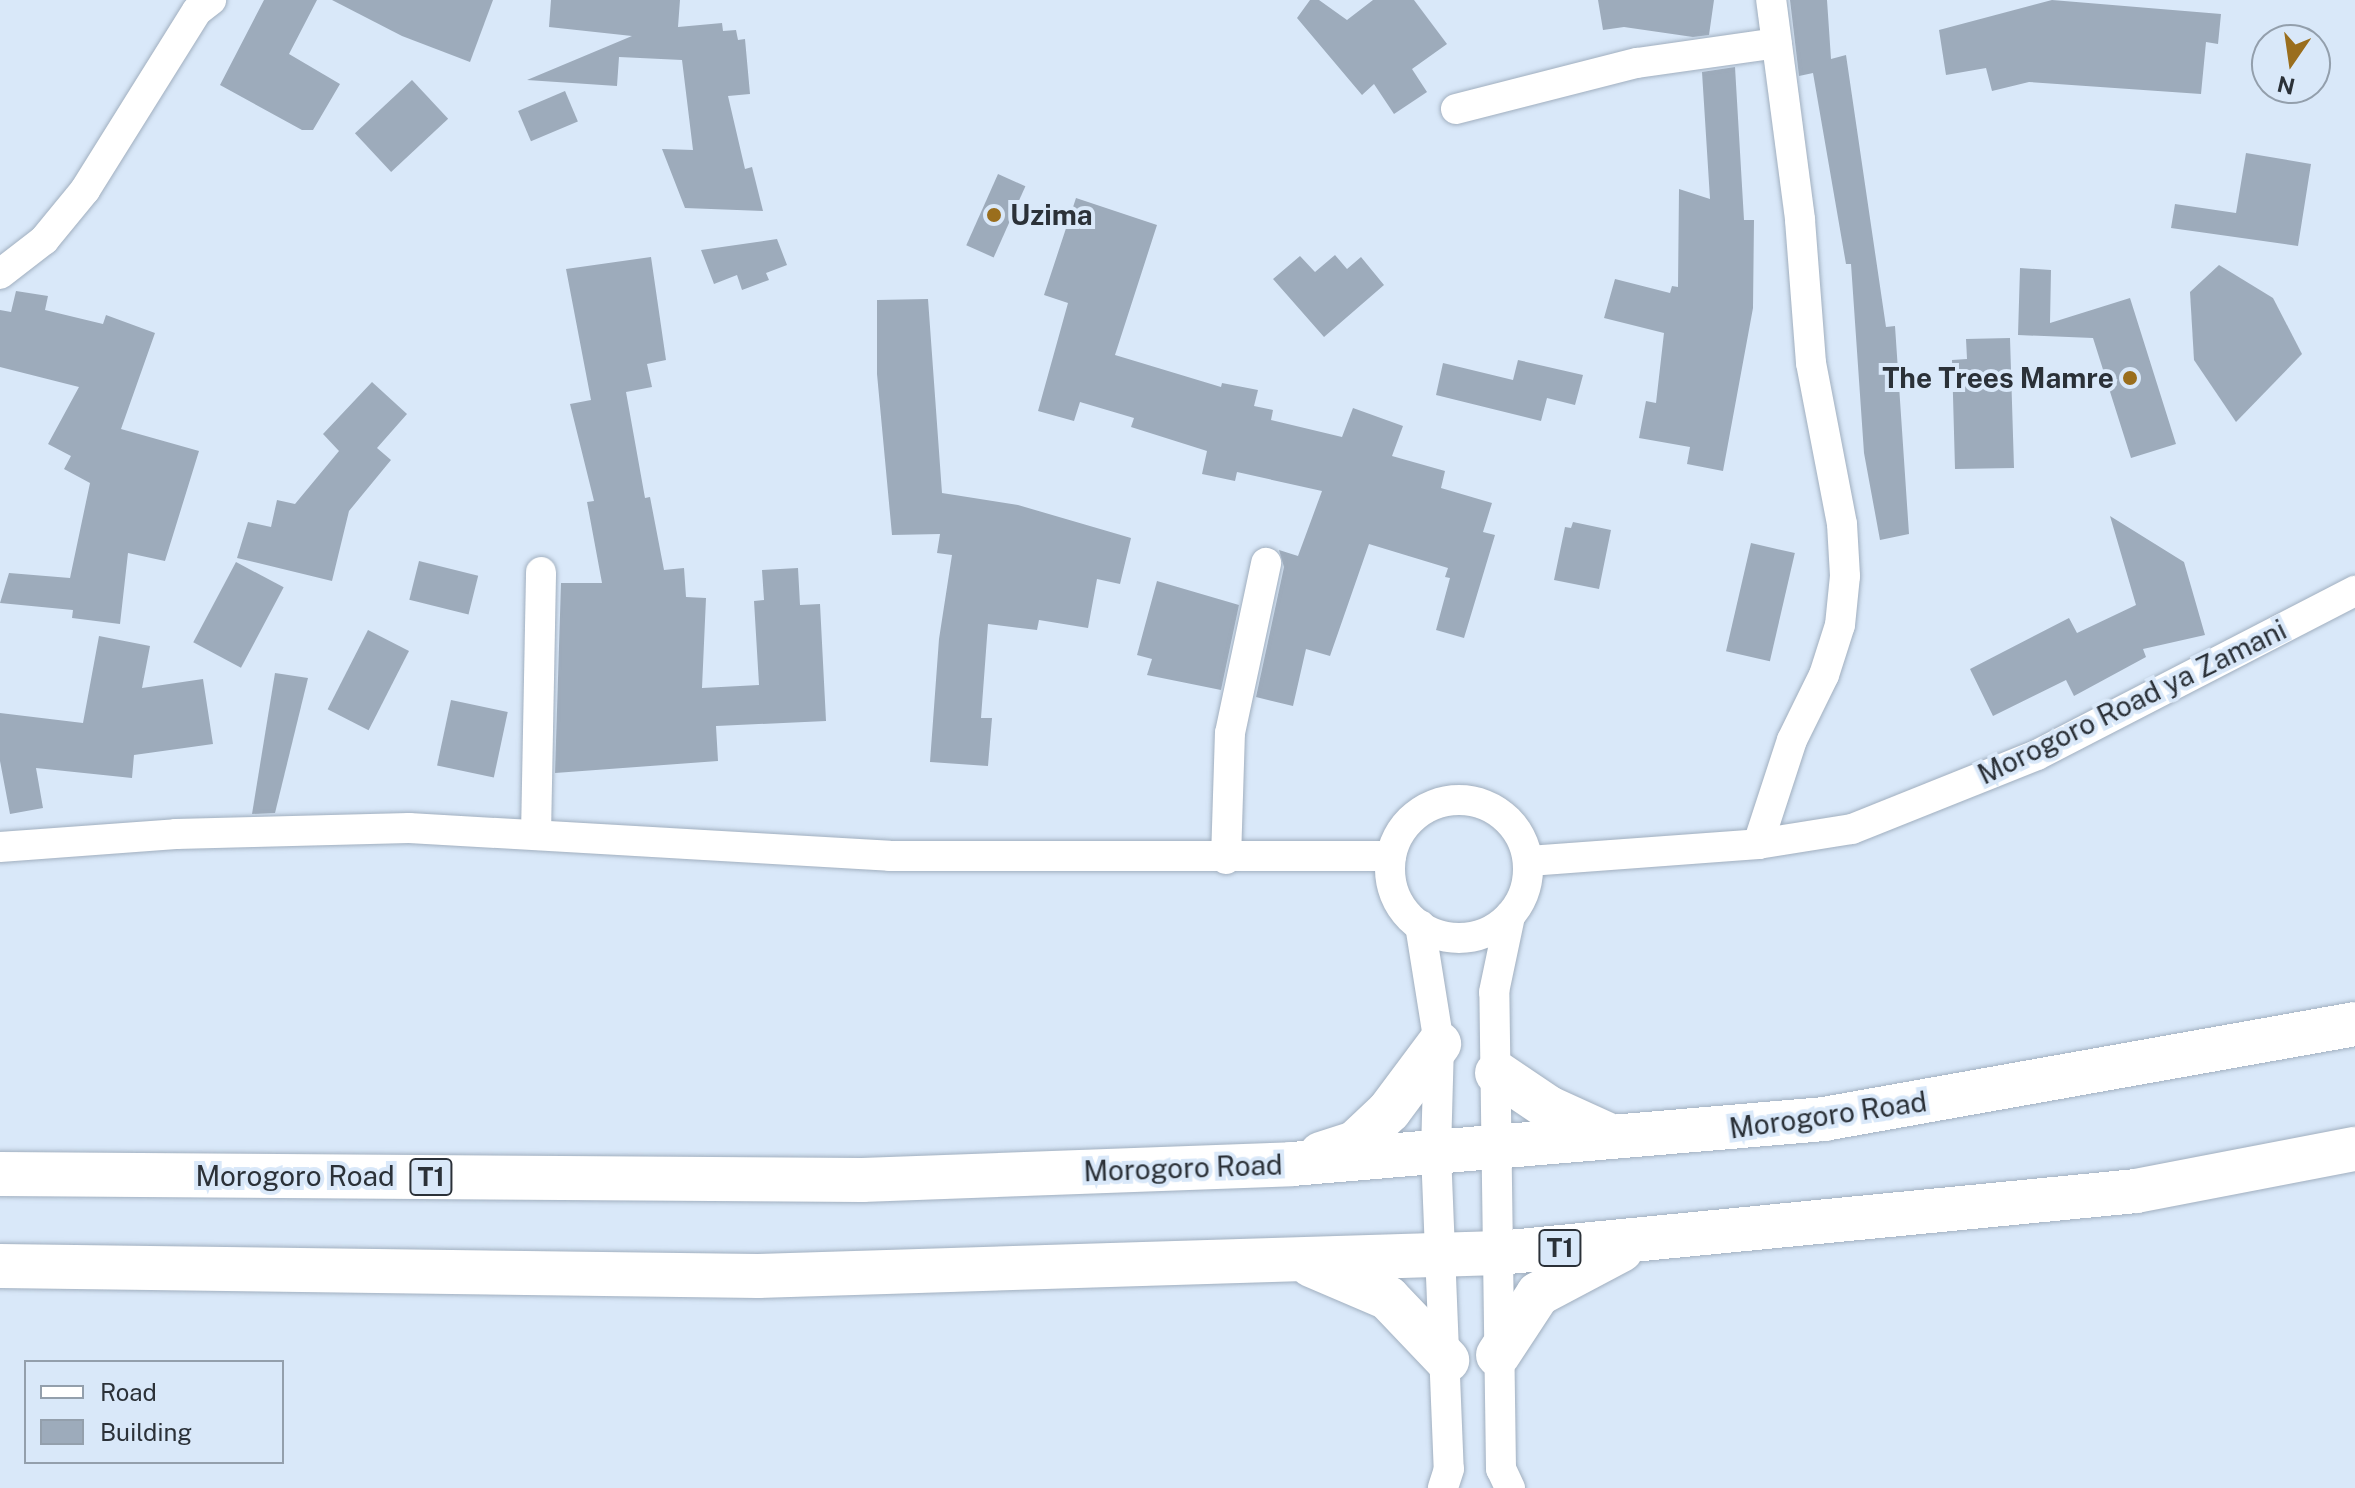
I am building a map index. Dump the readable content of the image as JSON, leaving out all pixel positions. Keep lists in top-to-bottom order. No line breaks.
{"streets":{"highway":["Morogoro Road","T1"],"street":["Morogoro Road ya Zamani"]},"places":["Uzima","The Trees Mamre"],"legend":["Road","Building"],"north":"bottom"}
